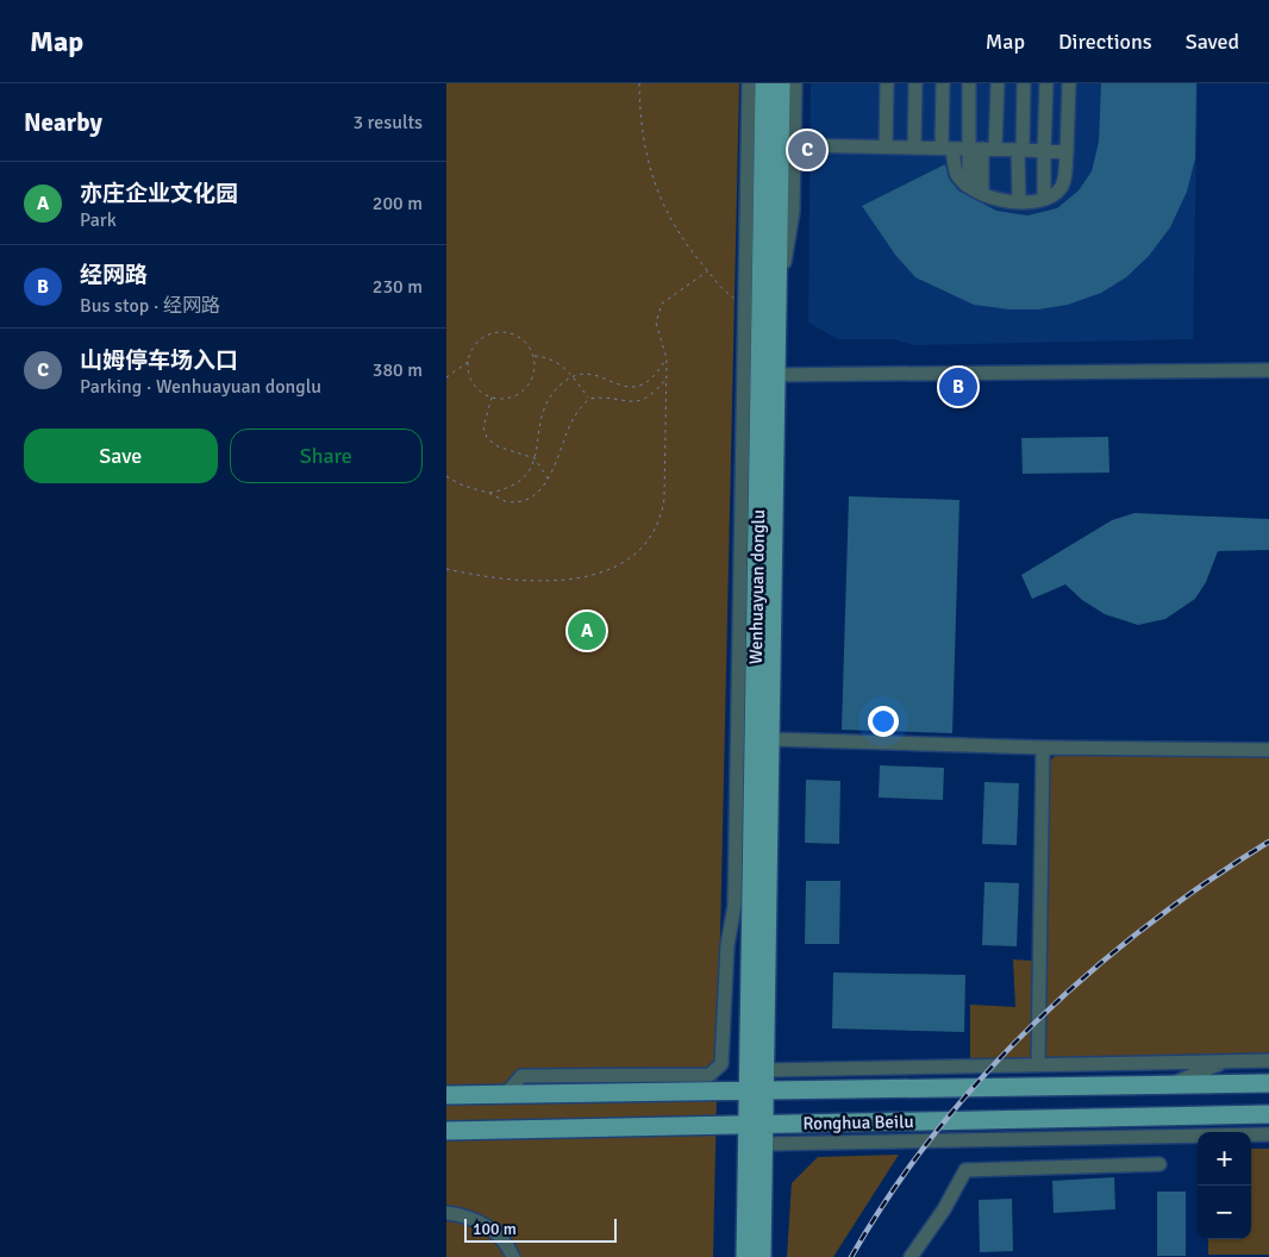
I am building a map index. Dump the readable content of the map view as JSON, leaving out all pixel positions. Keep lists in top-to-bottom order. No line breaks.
{"streets":{"main road":["Wenhuayuan donglu","Ronghua Beilu"]},"crossings":[["Wenhuayuan donglu","Ronghua Beilu"]],"scale_bar":"100 m","page":{"header":"Map","nav":["Map","Directions","Saved"],"heading":["Nearby","3 results"],"pins":["C","B","A"],"list":[{"mark":"A","name":"亦庄企业文化园","note":"Park","value":"200 m"},{"mark":"B","name":"经网路","note":"Bus stop · 经网路","value":"230 m"},{"mark":"C","name":"山姆停车场入口","note":"Parking · Wenhuayuan donglu","value":"380 m"}],"buttons":["Save","Share"],"map_buttons":["+","−"],"scale":"100 m"}}
